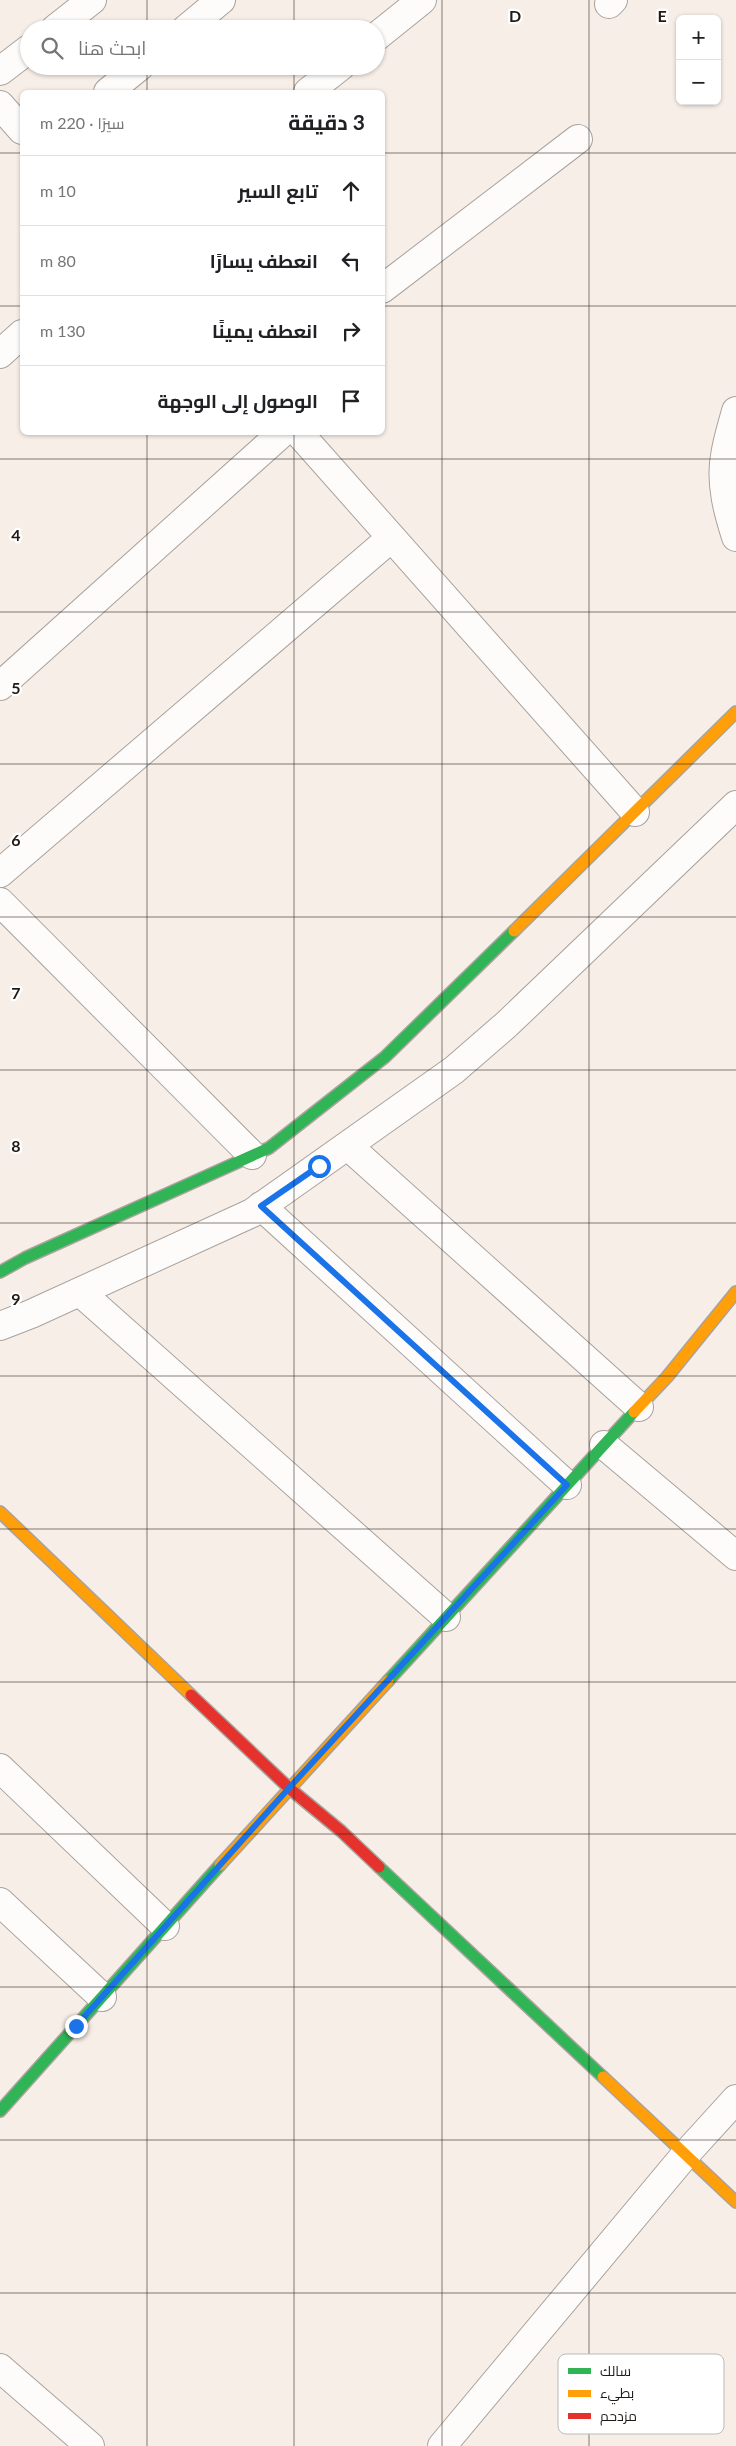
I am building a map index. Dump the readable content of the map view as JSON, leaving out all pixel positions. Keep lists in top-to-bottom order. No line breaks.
{"legend":["سالك","بطيء","مزدحم"],"page":{"map_buttons":["+","−"],"search":"ابحث هنا","heading":["3 دقيقة","سيرًا · 220 m"],"list":[["تابع السير","10 m"],["انعطف يسارًا","80 m"],["انعطف يمينًا","130 m"],"الوصول إلى الوجهة"]},"grid":{"columns":["D","E"],"rows":["4","5","6","7","8","9"]}}
